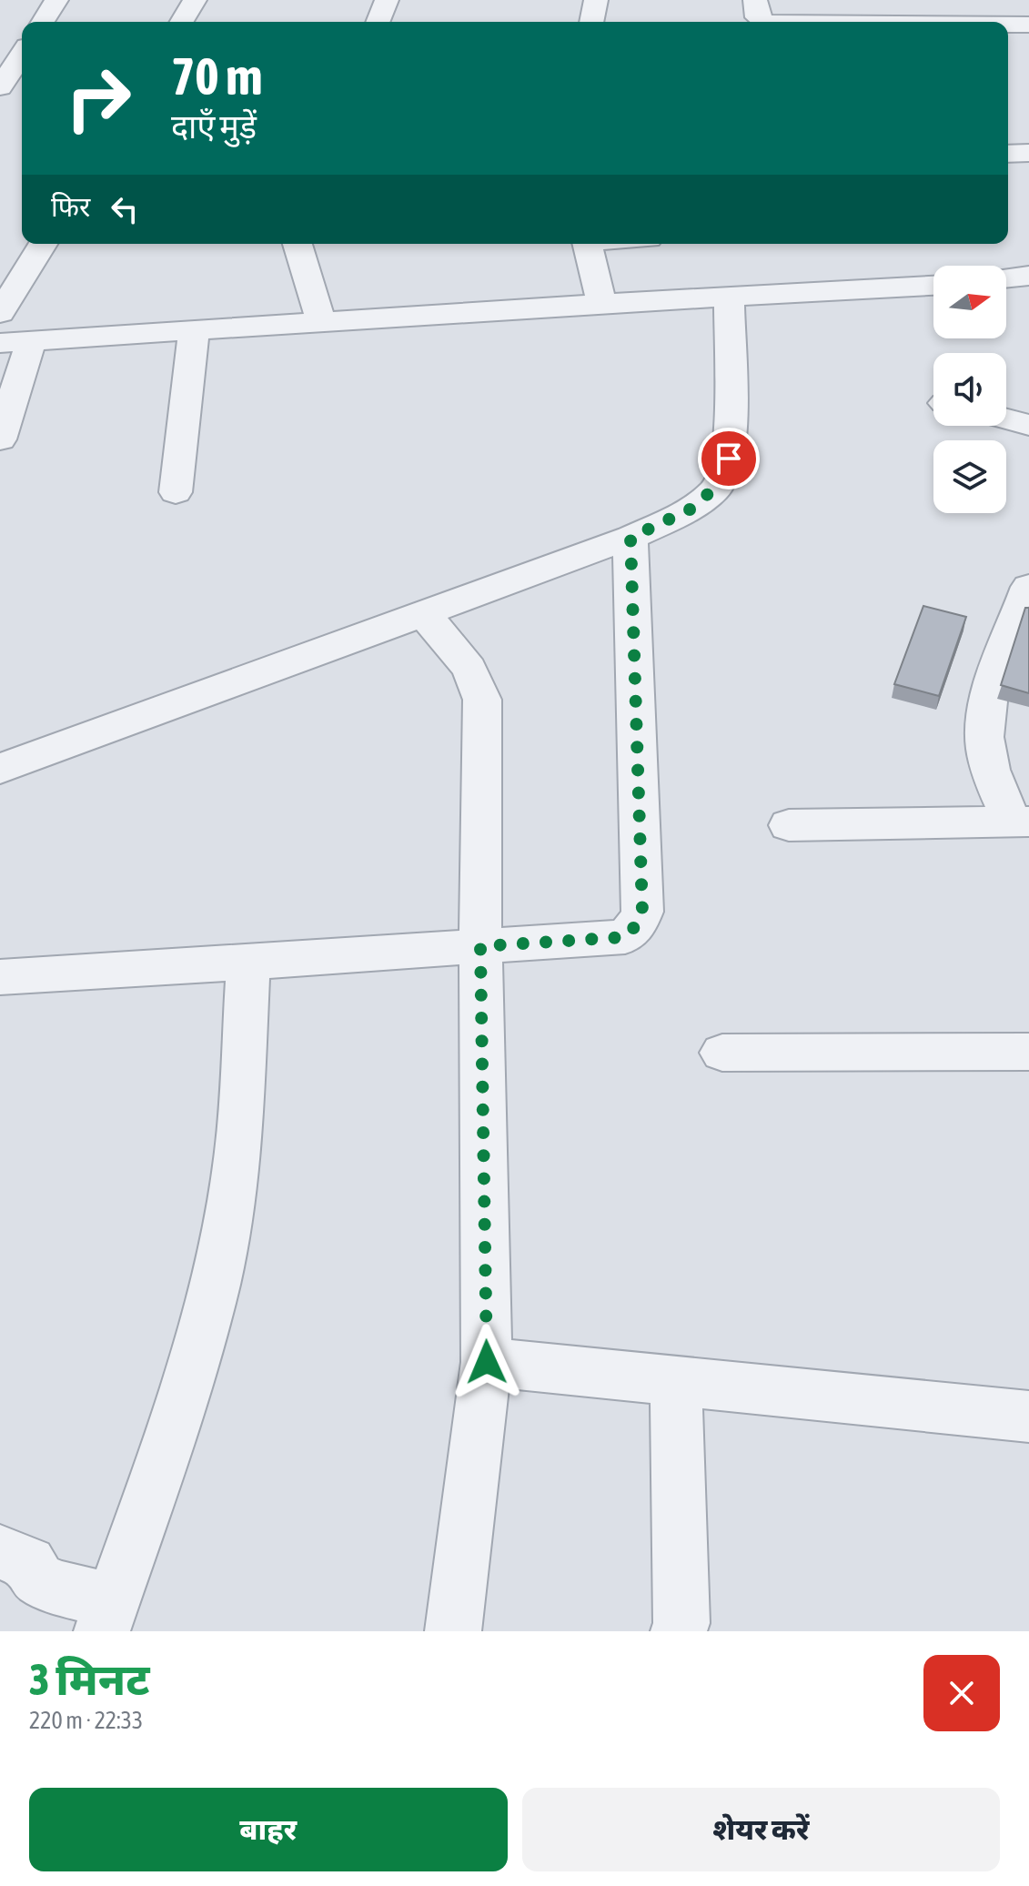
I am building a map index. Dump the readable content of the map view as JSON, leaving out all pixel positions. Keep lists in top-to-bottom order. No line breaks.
{"north":"right","page":{"turn":["70 m","दाएँ मुड़ें"],"then":"फिर","heading":["3 मिनट","220 m · 22:33"],"buttons":["बाहर","शेयर करें"]}}
